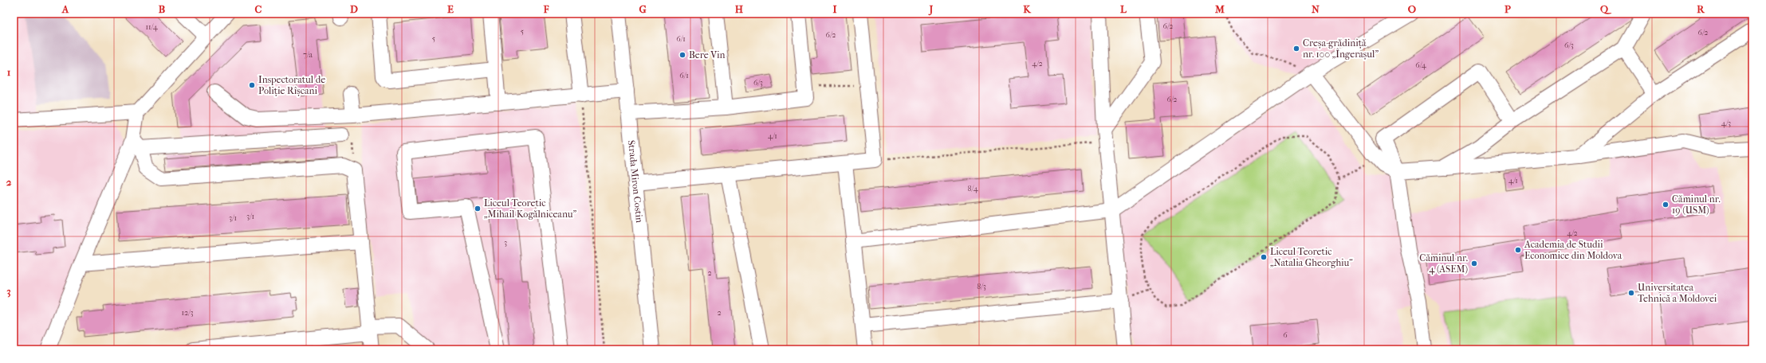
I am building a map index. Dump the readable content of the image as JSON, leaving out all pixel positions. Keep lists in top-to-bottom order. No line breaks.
{"streets":{"street":["Strada Miron Costin"]},"places":["Creșa-grădiniță nr. 100 „Îngerașul”","Bere Vin","Inspectoratul de Poliție Rîșcani","Căminul nr. 19 (USM)","Liceul Teoretic „Mihail Kogălniceanu”","Academia de Studii Economice din Moldova","Liceul Teoretic „Natalia Gheorghiu“","Căminul nr. 4 (ASEM)","Universitatea Tehnică a Moldovei"],"house_numbers":["6/2","11/4","5","6/2","6/2","5","6/1","6/3","7/a","4/2","6/4","6/1","6/3","6/2","4/3","4/1","4/1","8/4","3/1","3/1","4/2","3","2","8/3","12/3","2","6"],"grid":{"columns":["A","B","C","D","E","F","G","H","I","J","K","L","M","N","O","P","Q","R"],"rows":["1","2","3"]}}
